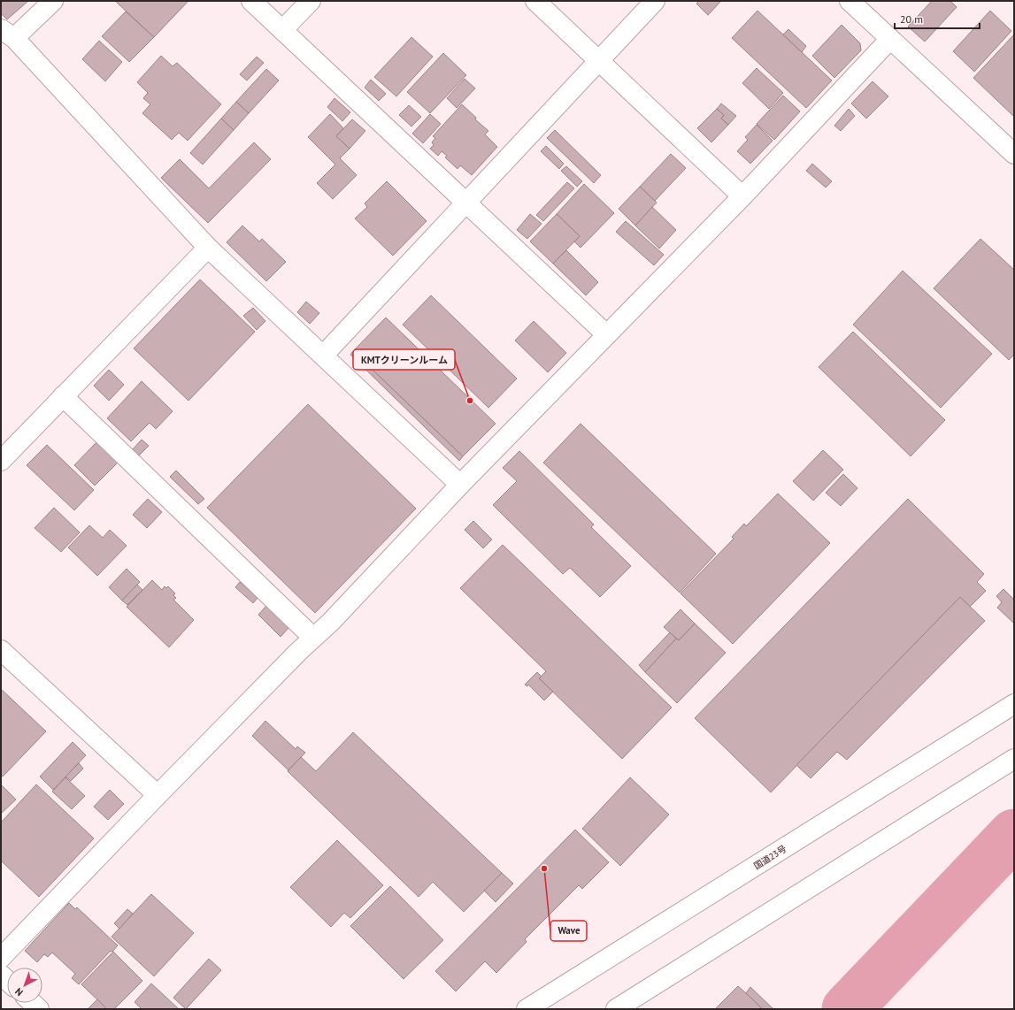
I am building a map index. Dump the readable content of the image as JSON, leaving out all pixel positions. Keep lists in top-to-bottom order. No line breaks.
{"streets":{"main road":["国道23号"]},"places":["KMTクリーンルーム","Wave"],"scale_bar":"20 m","north":"bottom left"}
